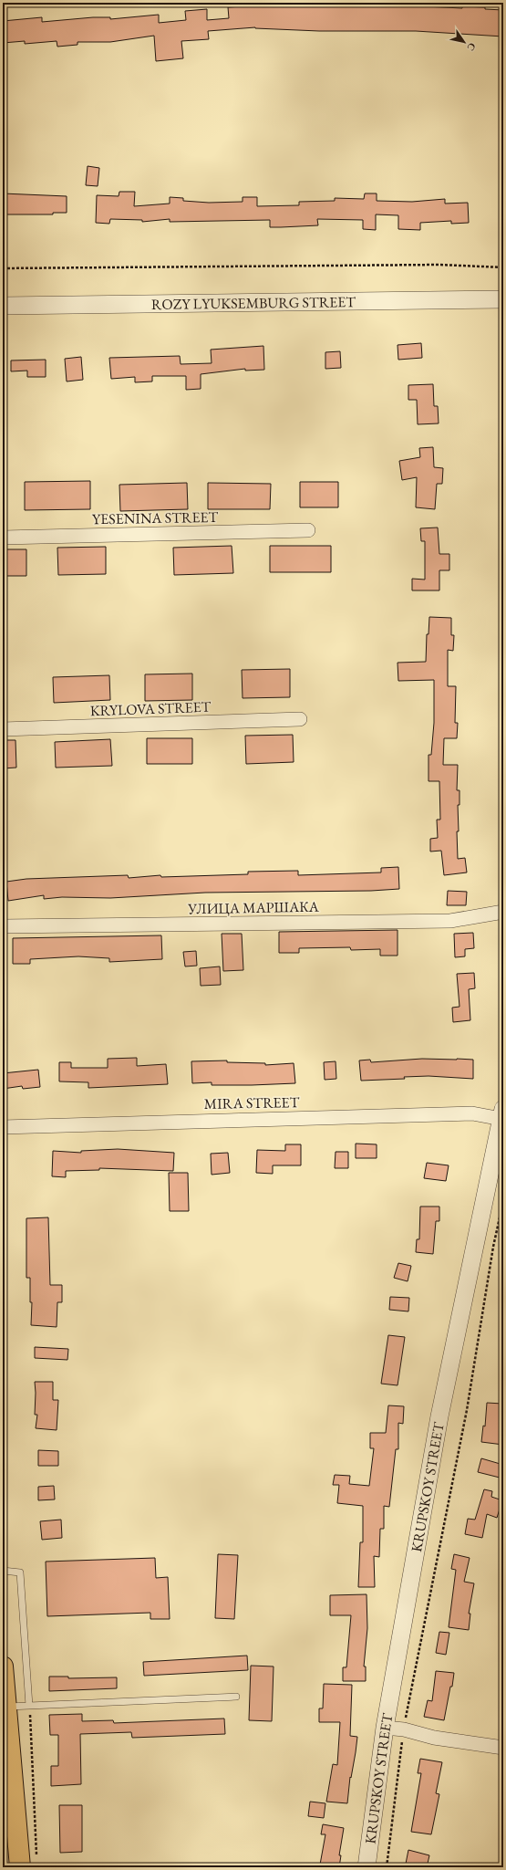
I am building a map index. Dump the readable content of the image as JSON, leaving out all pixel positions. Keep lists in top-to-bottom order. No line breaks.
{"streets":{"street":["ROZY LYUKSEMBURG STREET","YESENINA STREET","KRYLOVA STREET","УЛИЦА МАРШАКА","MIRA STREET","KRUPSKOY STREET"]},"crossings":[["MIRA STREET","KRUPSKOY STREET"]],"north":"bottom right"}
